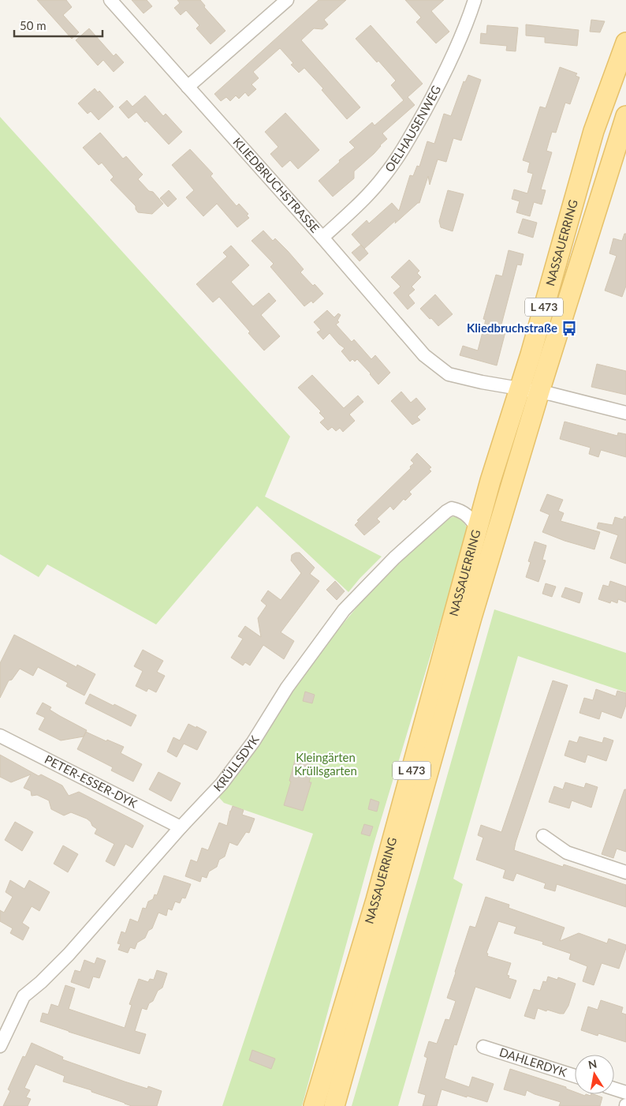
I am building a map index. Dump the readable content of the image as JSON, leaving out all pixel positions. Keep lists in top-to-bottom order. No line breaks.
{"streets":{"main road":["NASSAUERRING","L 473"],"street":["OELHAUSENWEG","KLIEDBRUCHSTRASSE","KRÜLLSDYK","PETER-ESSER-DYK","DAHLERDYK"]},"crossings":[["OELHAUSENWEG","KLIEDBRUCHSTRASSE"],["KLIEDBRUCHSTRASSE","NASSAUERRING"],["NASSAUERRING","KRÜLLSDYK"],["KRÜLLSDYK","PETER-ESSER-DYK"]],"parks":["Kleingärten Krüllsgarten"],"places":{"bus stop":["Kliedbruchstraße"]},"scale_bar":"50 m","north":"top"}
